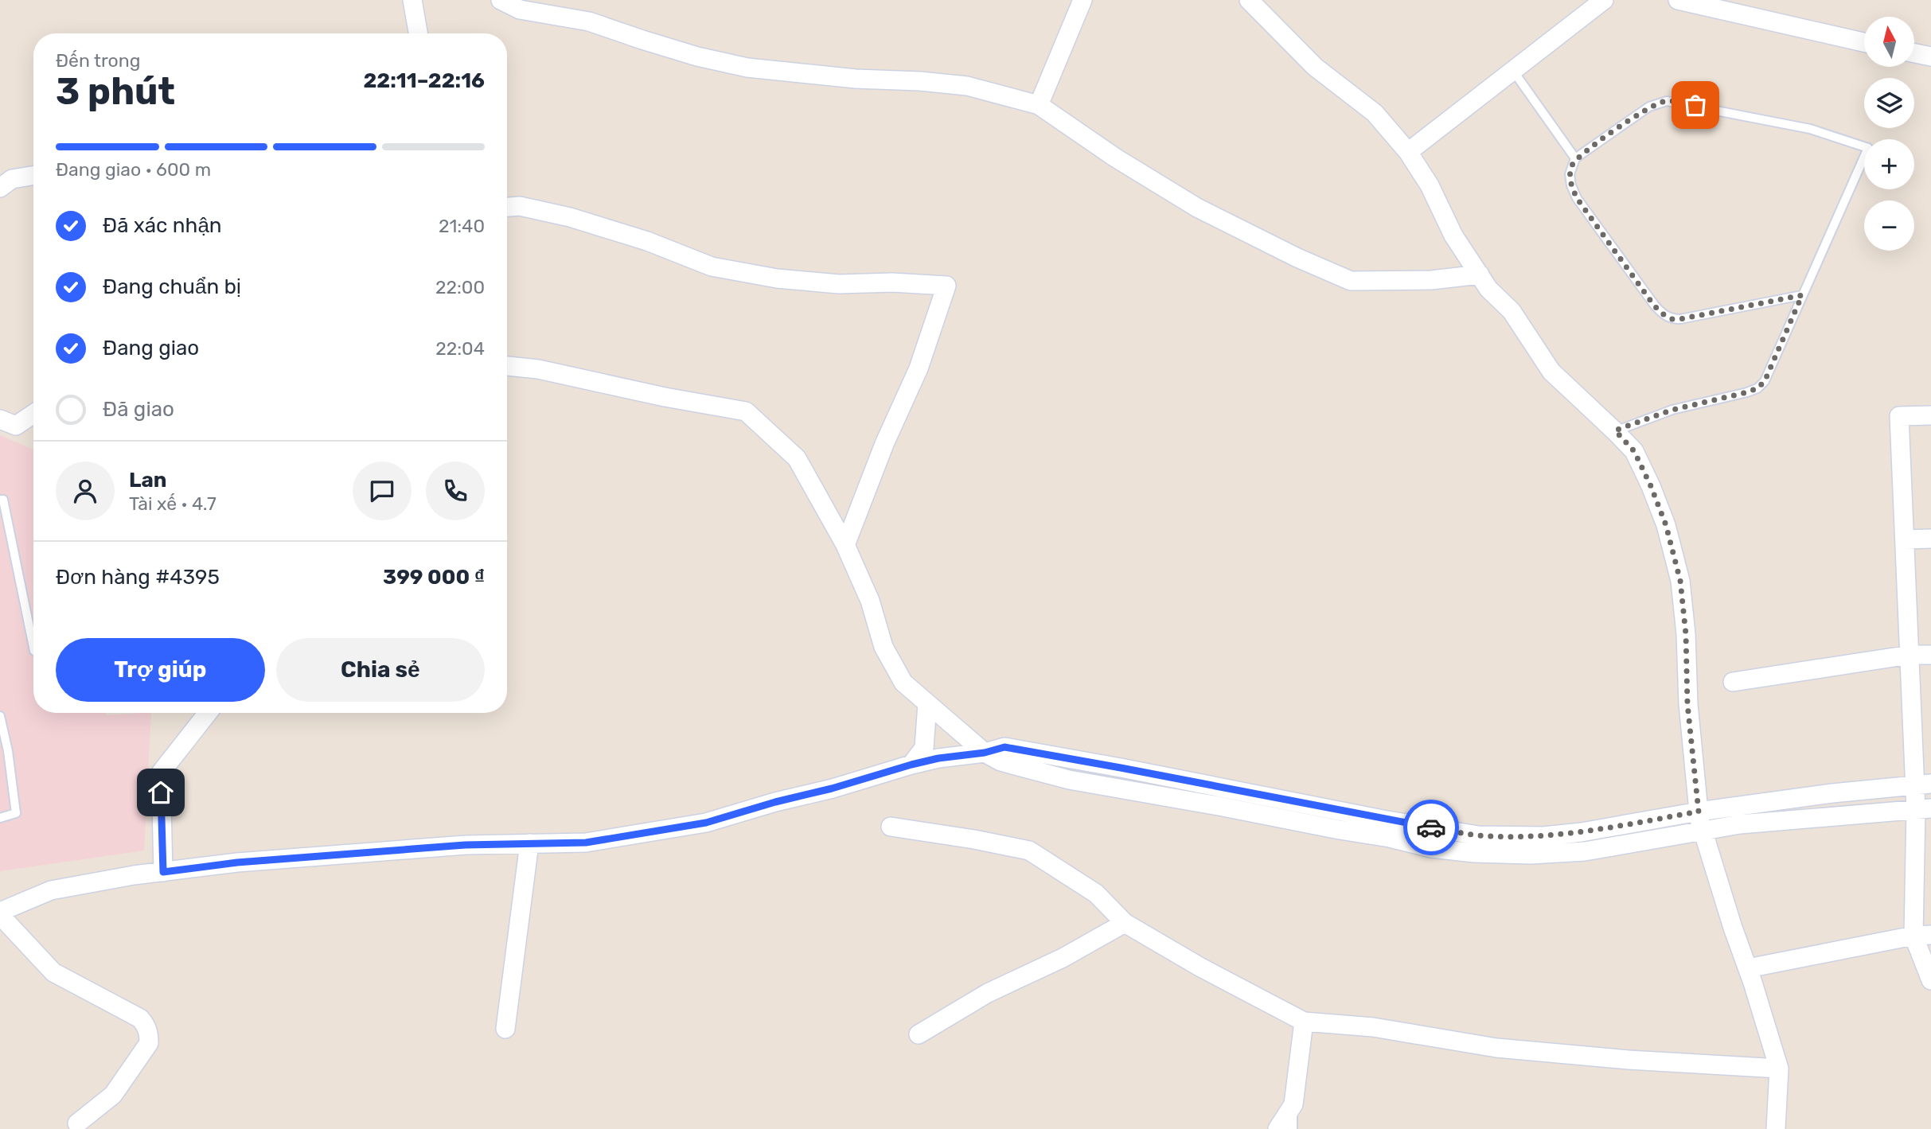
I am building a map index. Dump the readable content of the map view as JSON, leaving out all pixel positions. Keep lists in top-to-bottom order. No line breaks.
{"north":"top","page":{"map_buttons":["+","−"],"heading":["3 phút","Đến trong","22:11–22:16"],"panel":["Lan","Tài xế · 4.7","Đơn hàng #4395","399 000 ₫"],"bar":"Đang giao · 600 m","list":[["Đã xác nhận","21:40"],["Đang chuẩn bị","22:00"],["Đang giao","22:04"],"Đã giao"],"buttons":["Trợ giúp","Chia sẻ"]}}
